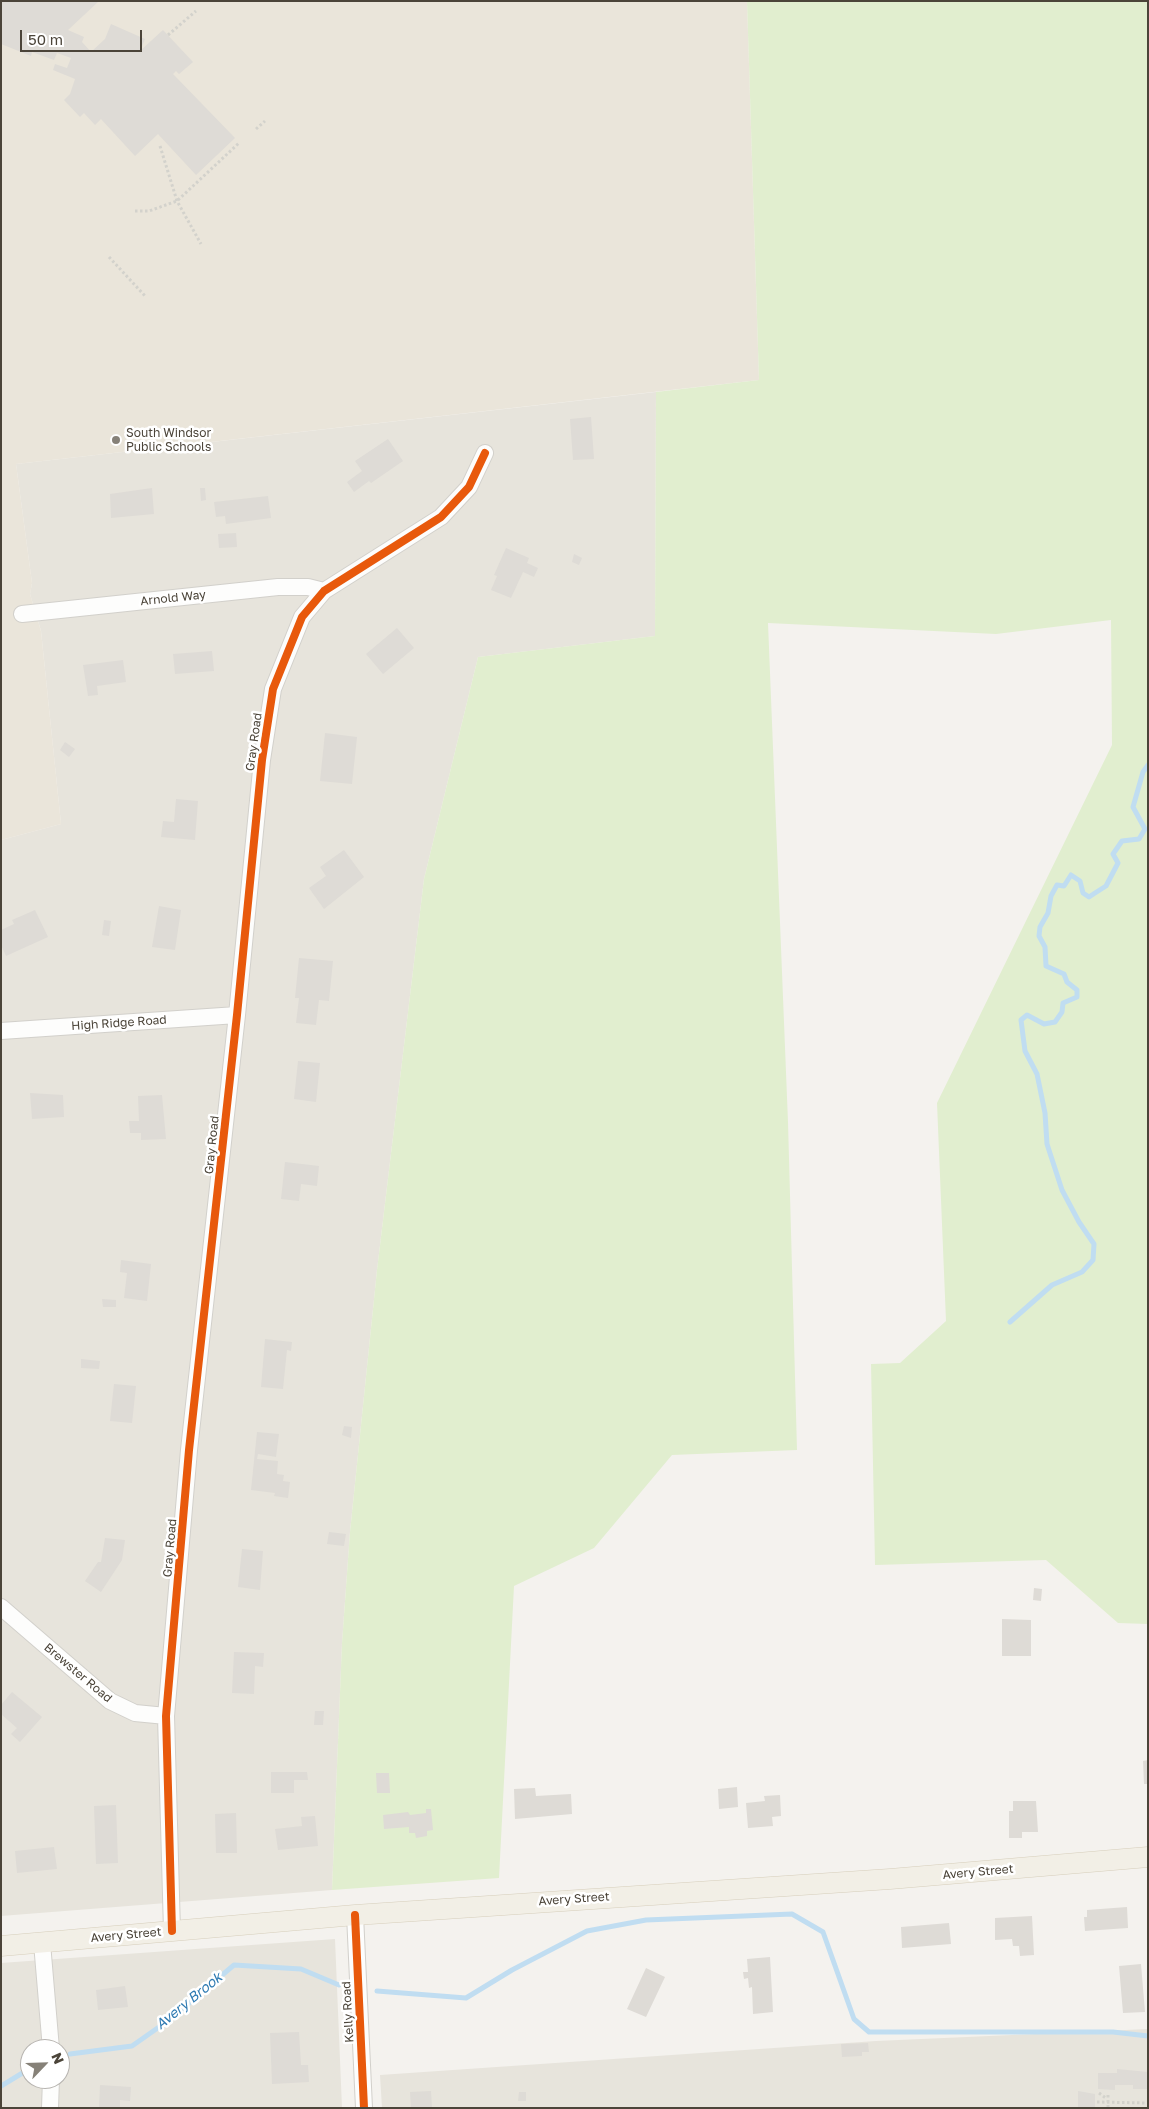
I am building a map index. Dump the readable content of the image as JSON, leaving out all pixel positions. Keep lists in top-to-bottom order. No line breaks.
{"streets":{"main road":["Avery Street"],"street":["Arnold Way","Gray Road","High Ridge Road","Brewster Road","Kelly Road"]},"crossings":[["Arnold Way","Gray Road"],["Gray Road","High Ridge Road"],["Gray Road","Brewster Road"],["Gray Road","Avery Street"],["Avery Street","Kelly Road"]],"water":["Avery Brook"],"places":["South Windsor Public Schools"],"scale_bar":"50 m","north":"top right"}
